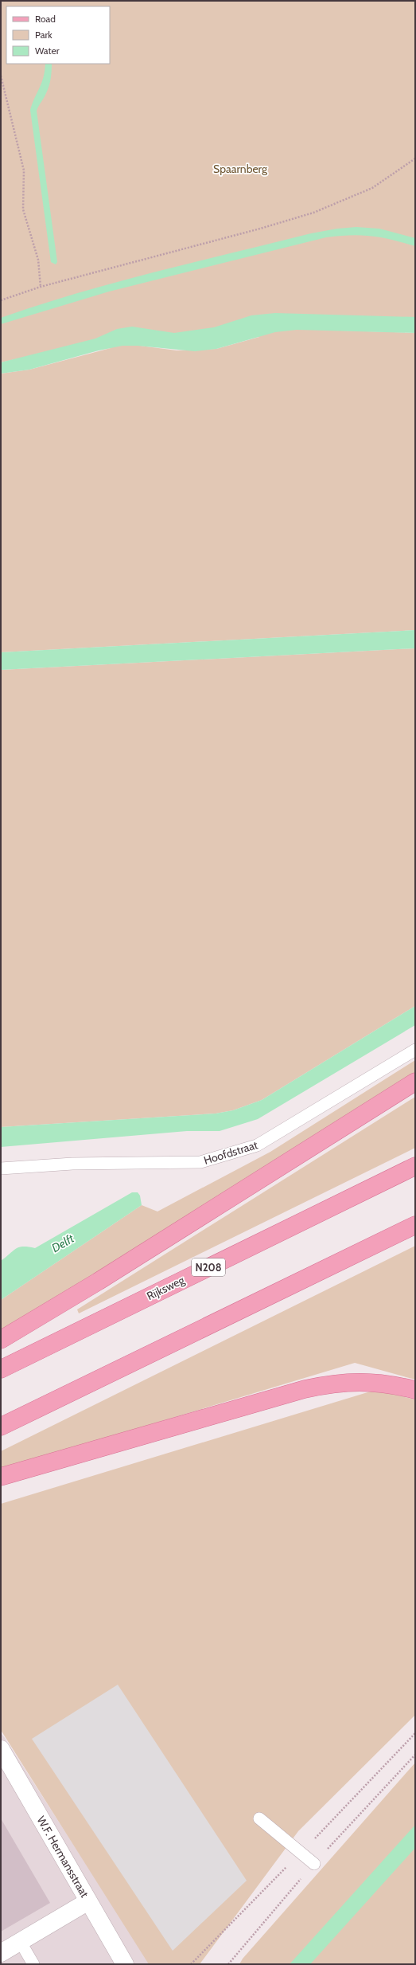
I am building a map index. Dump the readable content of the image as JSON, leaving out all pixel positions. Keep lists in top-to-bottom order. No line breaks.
{"streets":{"main road":["N208","Rijksweg"],"street":["W.F. Hermansstraat"],"lane":["Hoofdstraat"]},"water":["Delft"],"parks":["Spaarnberg"],"legend":["Road","Park","Water"]}
